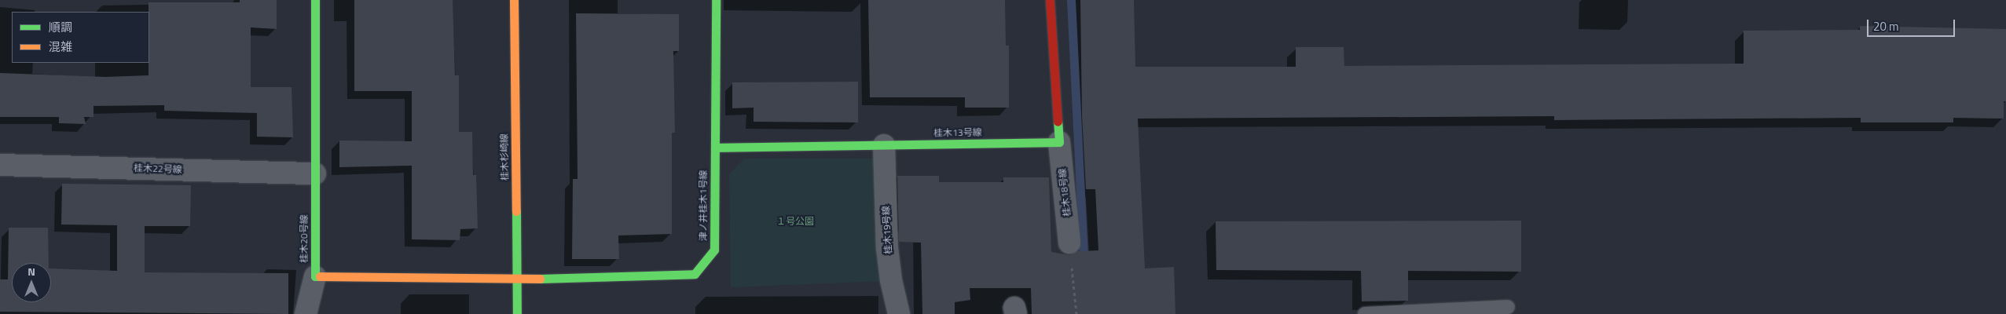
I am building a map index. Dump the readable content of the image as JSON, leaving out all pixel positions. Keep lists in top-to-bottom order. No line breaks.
{"streets":{"street":["桂木13号線","桂木杉崎線","桂木22号線","桂木18号線","津ノ井桂木1号線","桂木19号線","桂木20号線"]},"crossings":[["桂木13号線","桂木18号線"],["桂木13号線","津ノ井桂木1号線"],["桂木13号線","桂木19号線"],["桂木杉崎線","津ノ井桂木1号線"],["桂木杉崎線","桂木20号線"],["桂木22号線","桂木20号線"],["津ノ井桂木1号線","桂木20号線"]],"parks":["１号公園"],"legend":["順調","混雑"],"scale_bar":"20 m","north":"top"}
